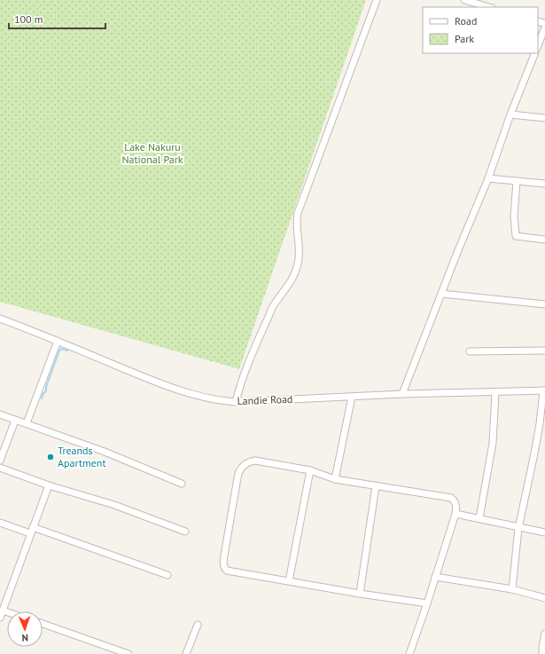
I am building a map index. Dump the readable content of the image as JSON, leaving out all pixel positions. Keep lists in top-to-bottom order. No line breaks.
{"streets":{"street":["Landie Road"]},"parks":["Lake Nakuru National Park"],"places":["Treands Apartment"],"legend":["Road","Park"],"scale_bar":"100 m","north":"bottom"}
